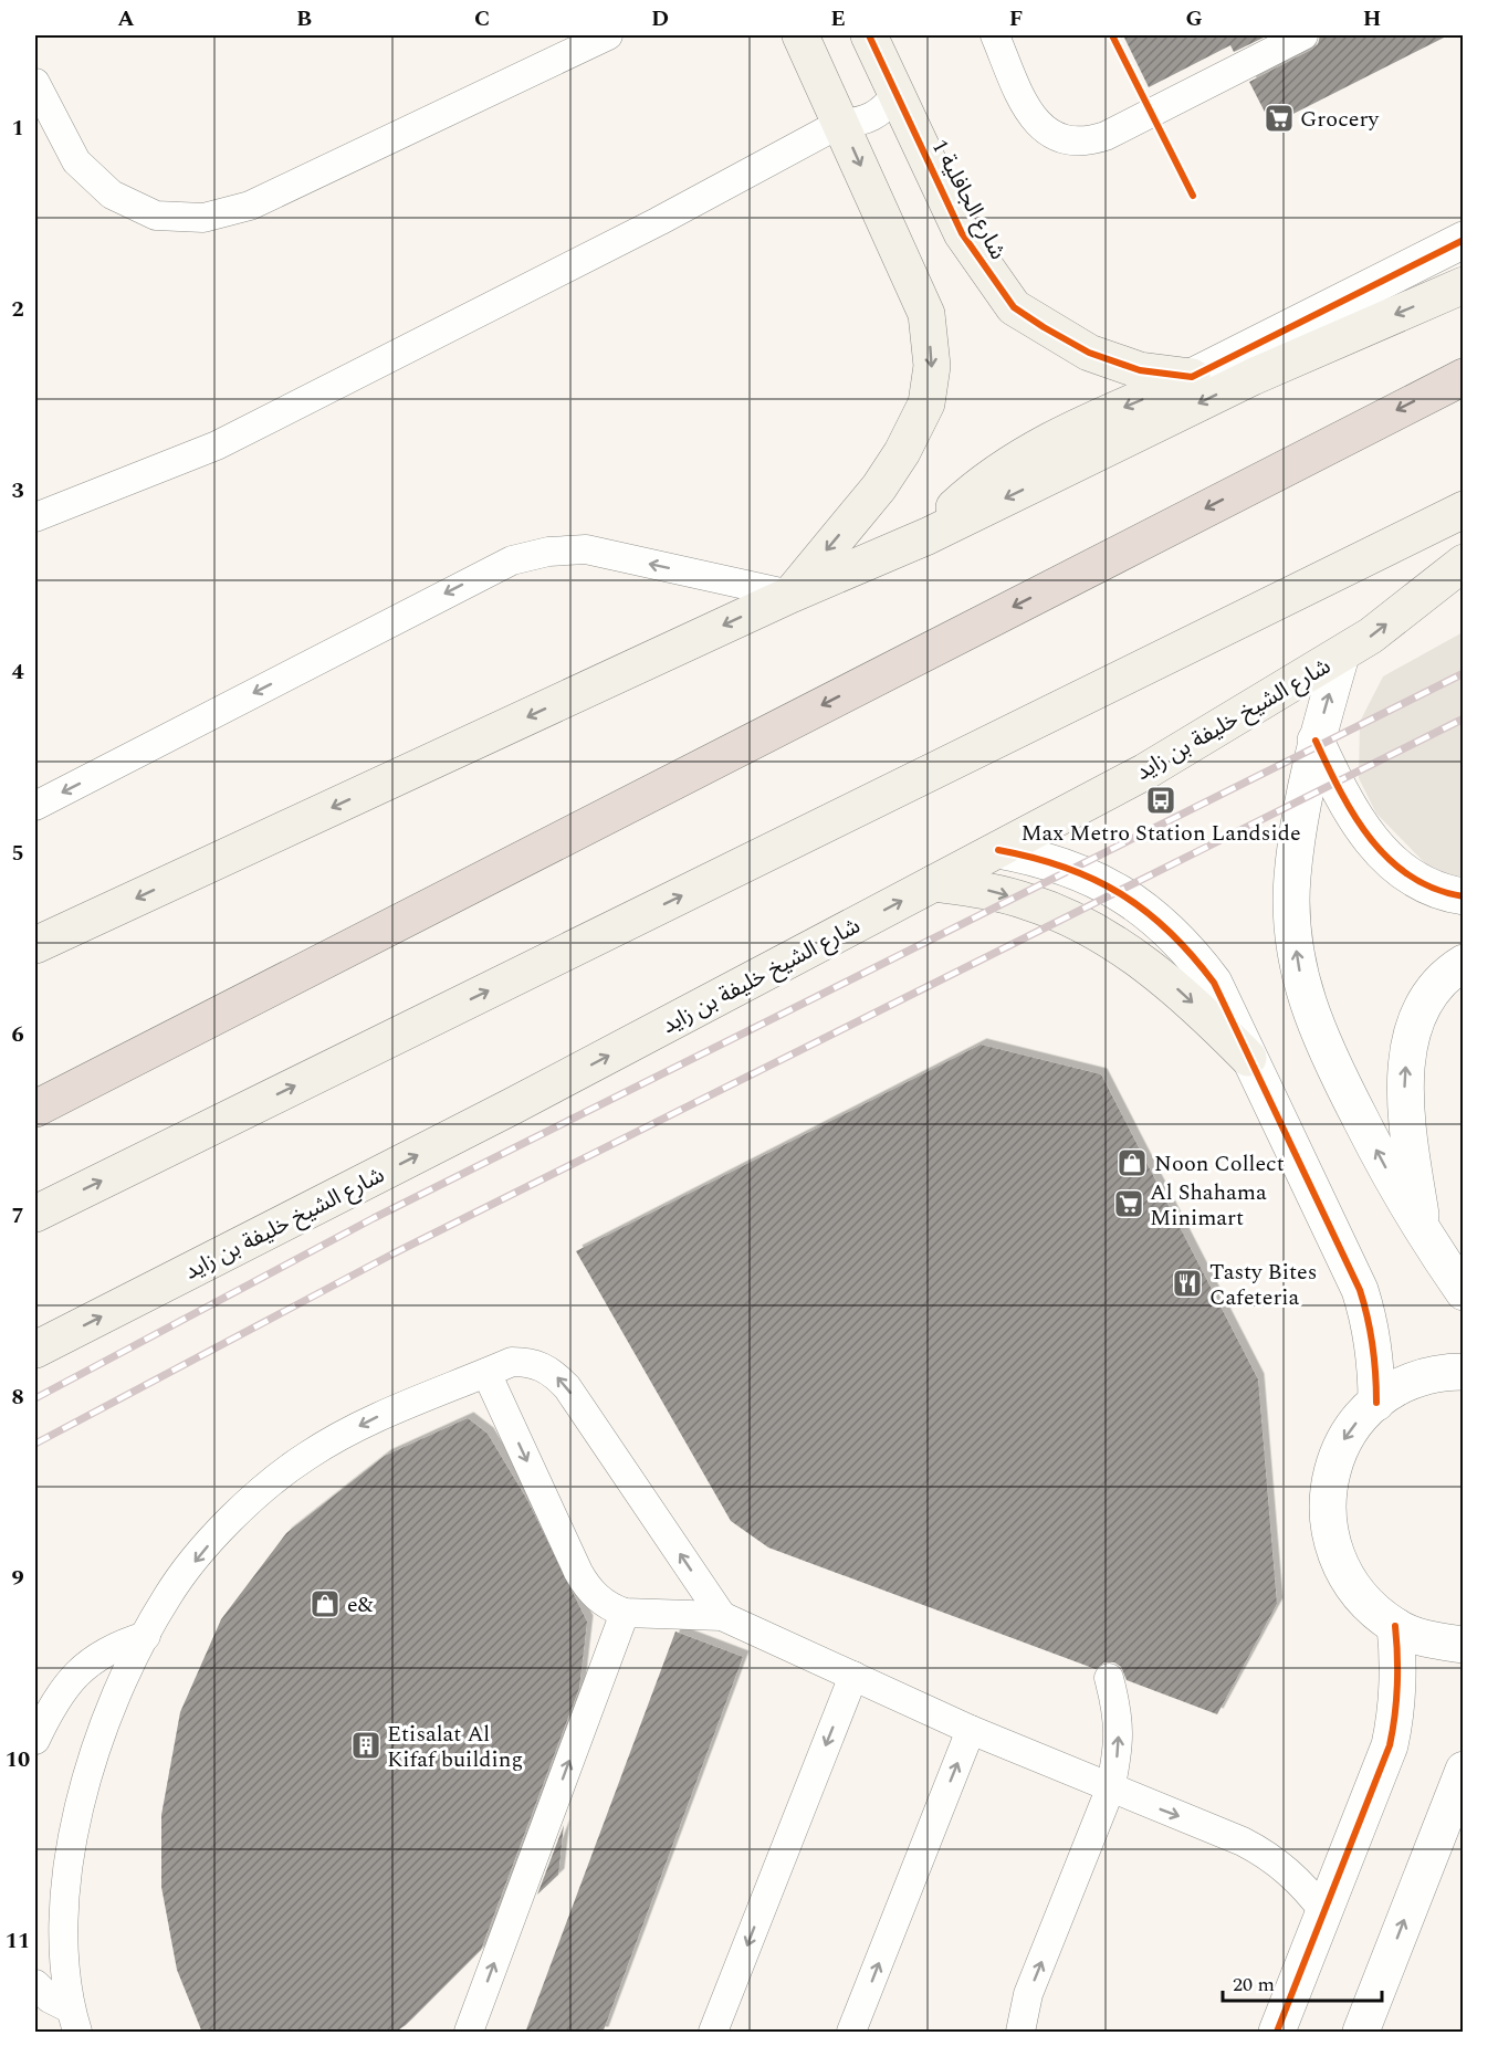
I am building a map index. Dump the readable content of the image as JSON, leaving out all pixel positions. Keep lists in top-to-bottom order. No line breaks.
{"streets":{"main road":["شارع الجافلية 1","شارع الشيخ خليفة بن زايد"]},"places":{"supermarket":["Grocery","Al Shahama Minimart"],"bus stop":["Max Metro Station Landside"],"shop":["Noon Collect","e&"],"restaurant":["Tasty Bites Cafeteria"],"building":["Etisalat Al Kifaf building"]},"scale_bar":"20 m","grid":{"columns":["A","B","C","D","E","F","G","H"],"rows":["1","2","3","4","5","6","7","8","9","10","11"]}}
